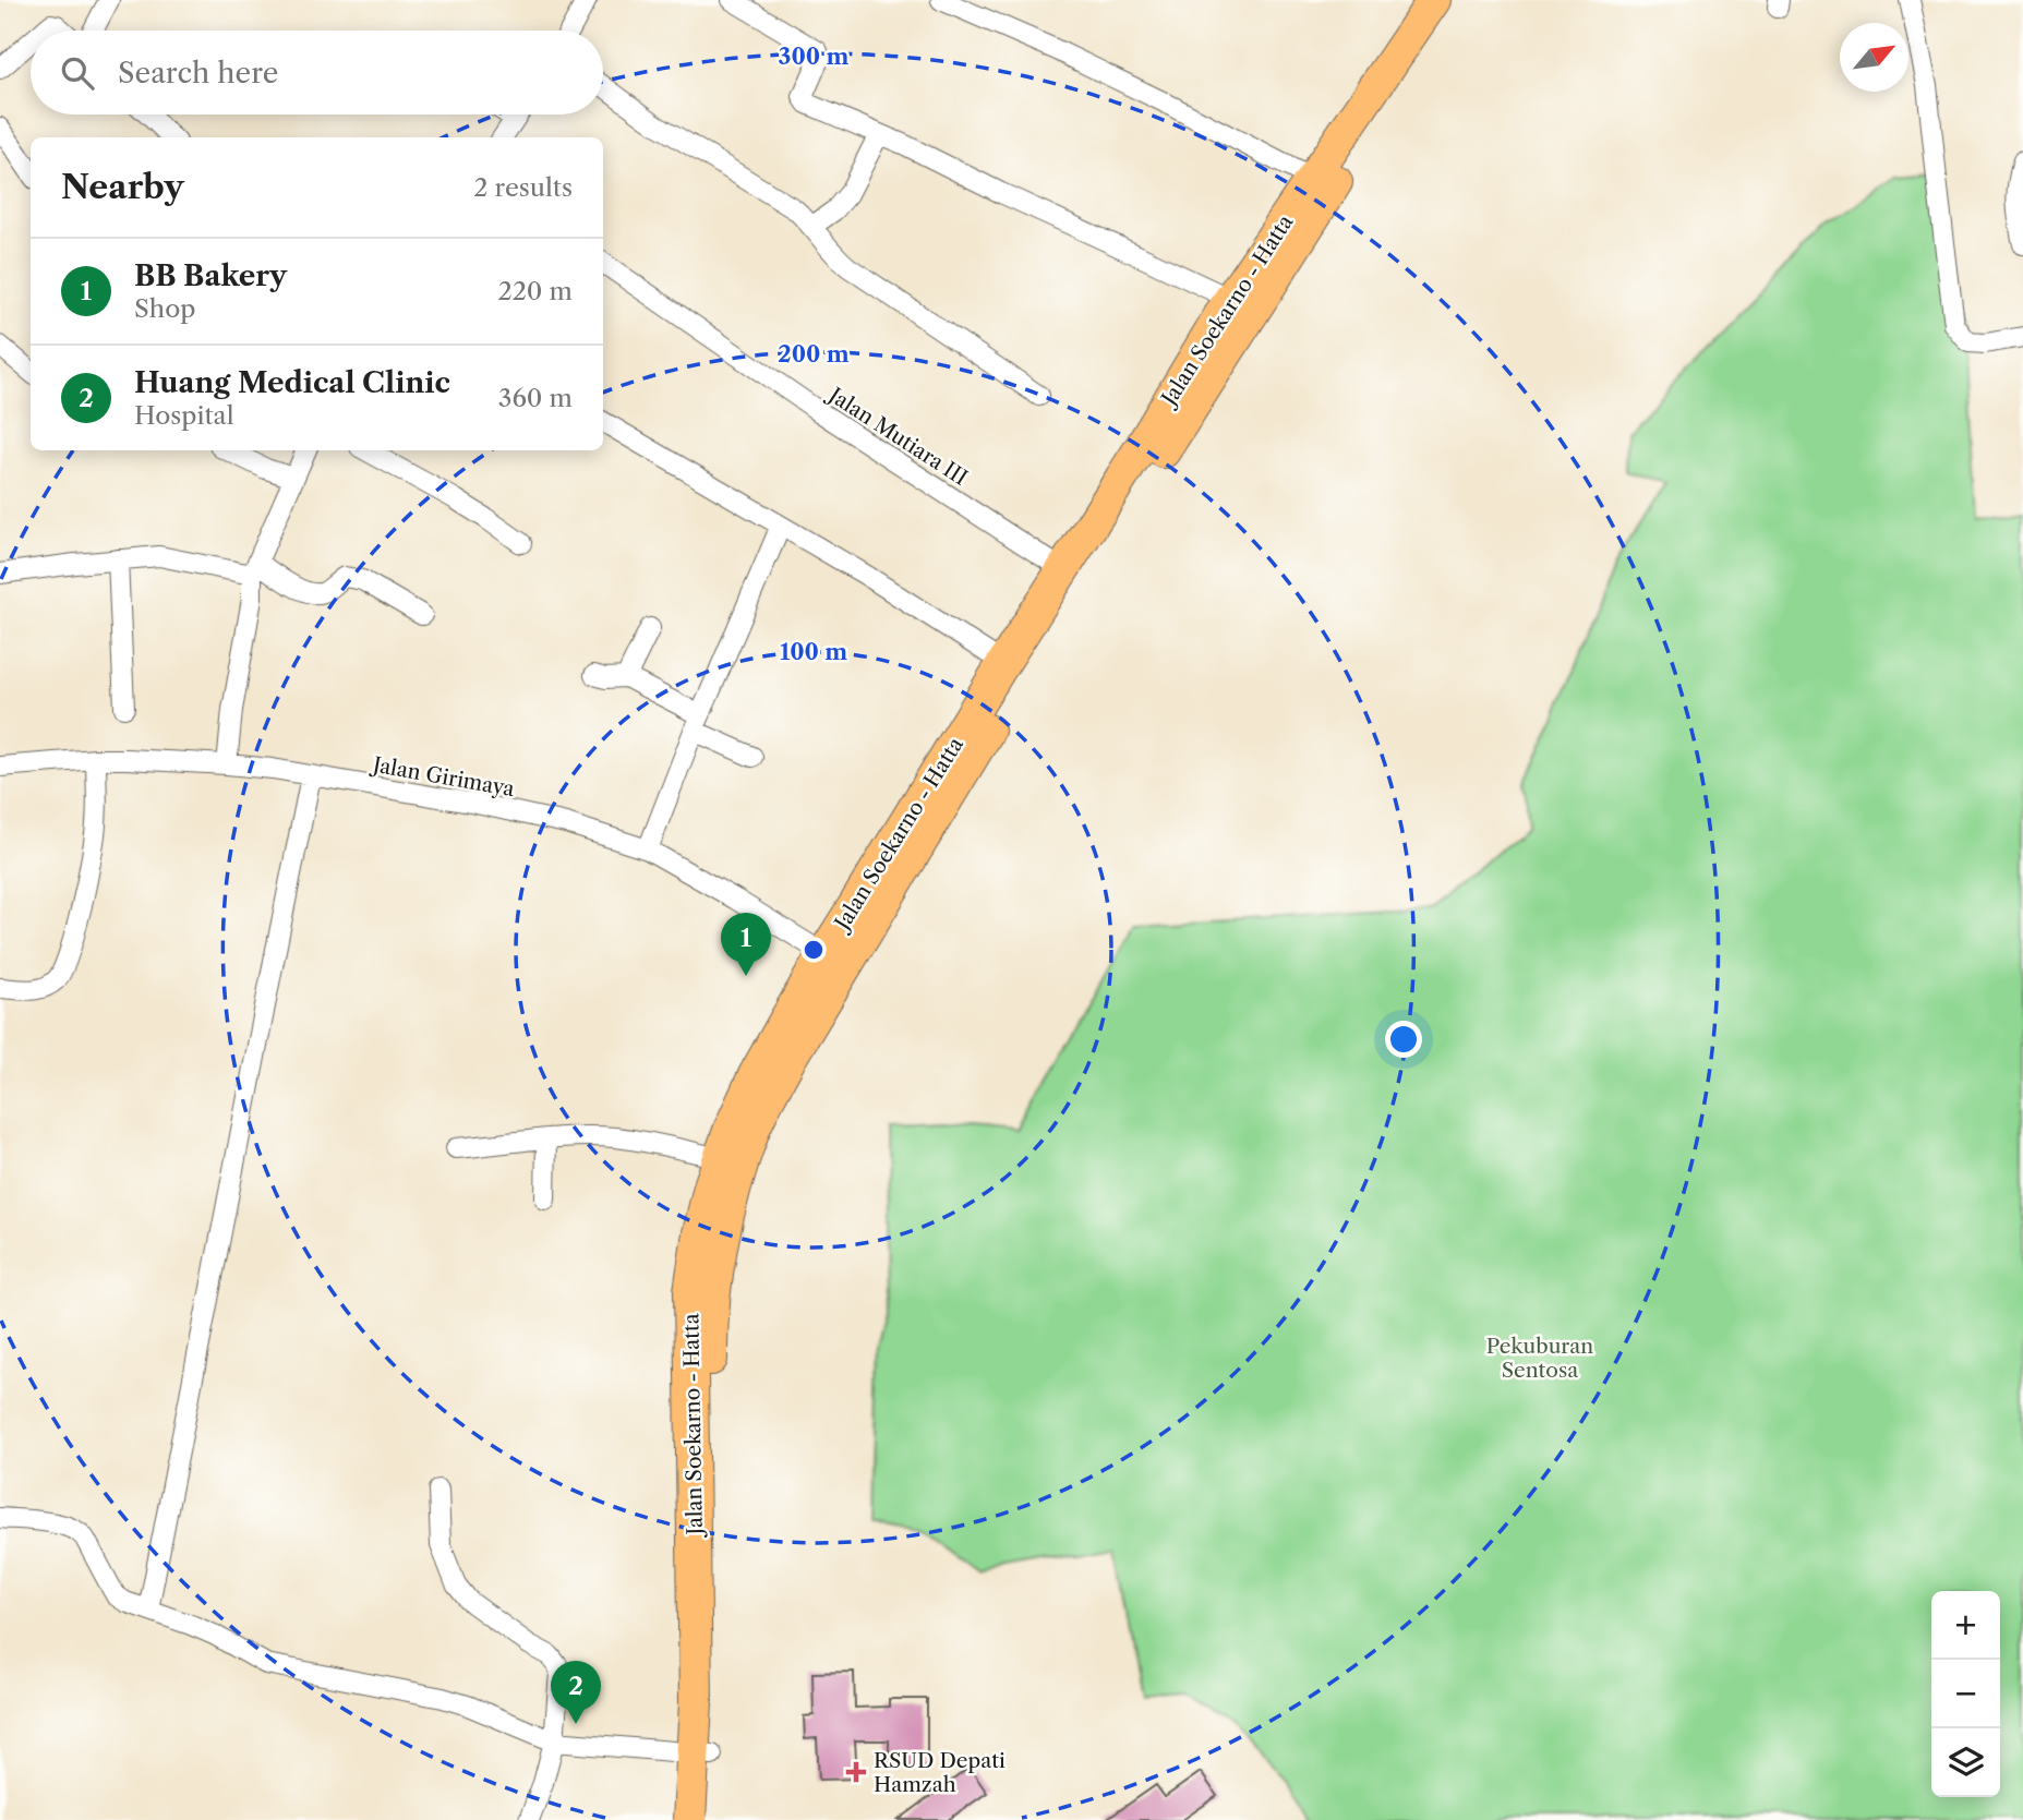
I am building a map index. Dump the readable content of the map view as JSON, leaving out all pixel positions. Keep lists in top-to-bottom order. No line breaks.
{"streets":{"highway":["Jalan Soekarno - Hatta"],"street":["Jalan Mutiara III","Jalan Girimaya"]},"crossings":[["Jalan Soekarno - Hatta","Jalan Mutiara III"],["Jalan Soekarno - Hatta","Jalan Girimaya"]],"parks":["Pekuburan Sentosa"],"places":{"health":["RSUD Depati Hamzah"]},"north":"top right","page":{"search":"Search here","heading":["Nearby","2 results"],"list":[{"mark":"1","name":"BB Bakery","note":"Shop","value":"220 m"},{"mark":"2","name":"Huang Medical Clinic","note":"Hospital","value":"360 m"}],"pins":["1","2"],"map_buttons":["+","−"]},"rings":["300 m","200 m","100 m"]}
